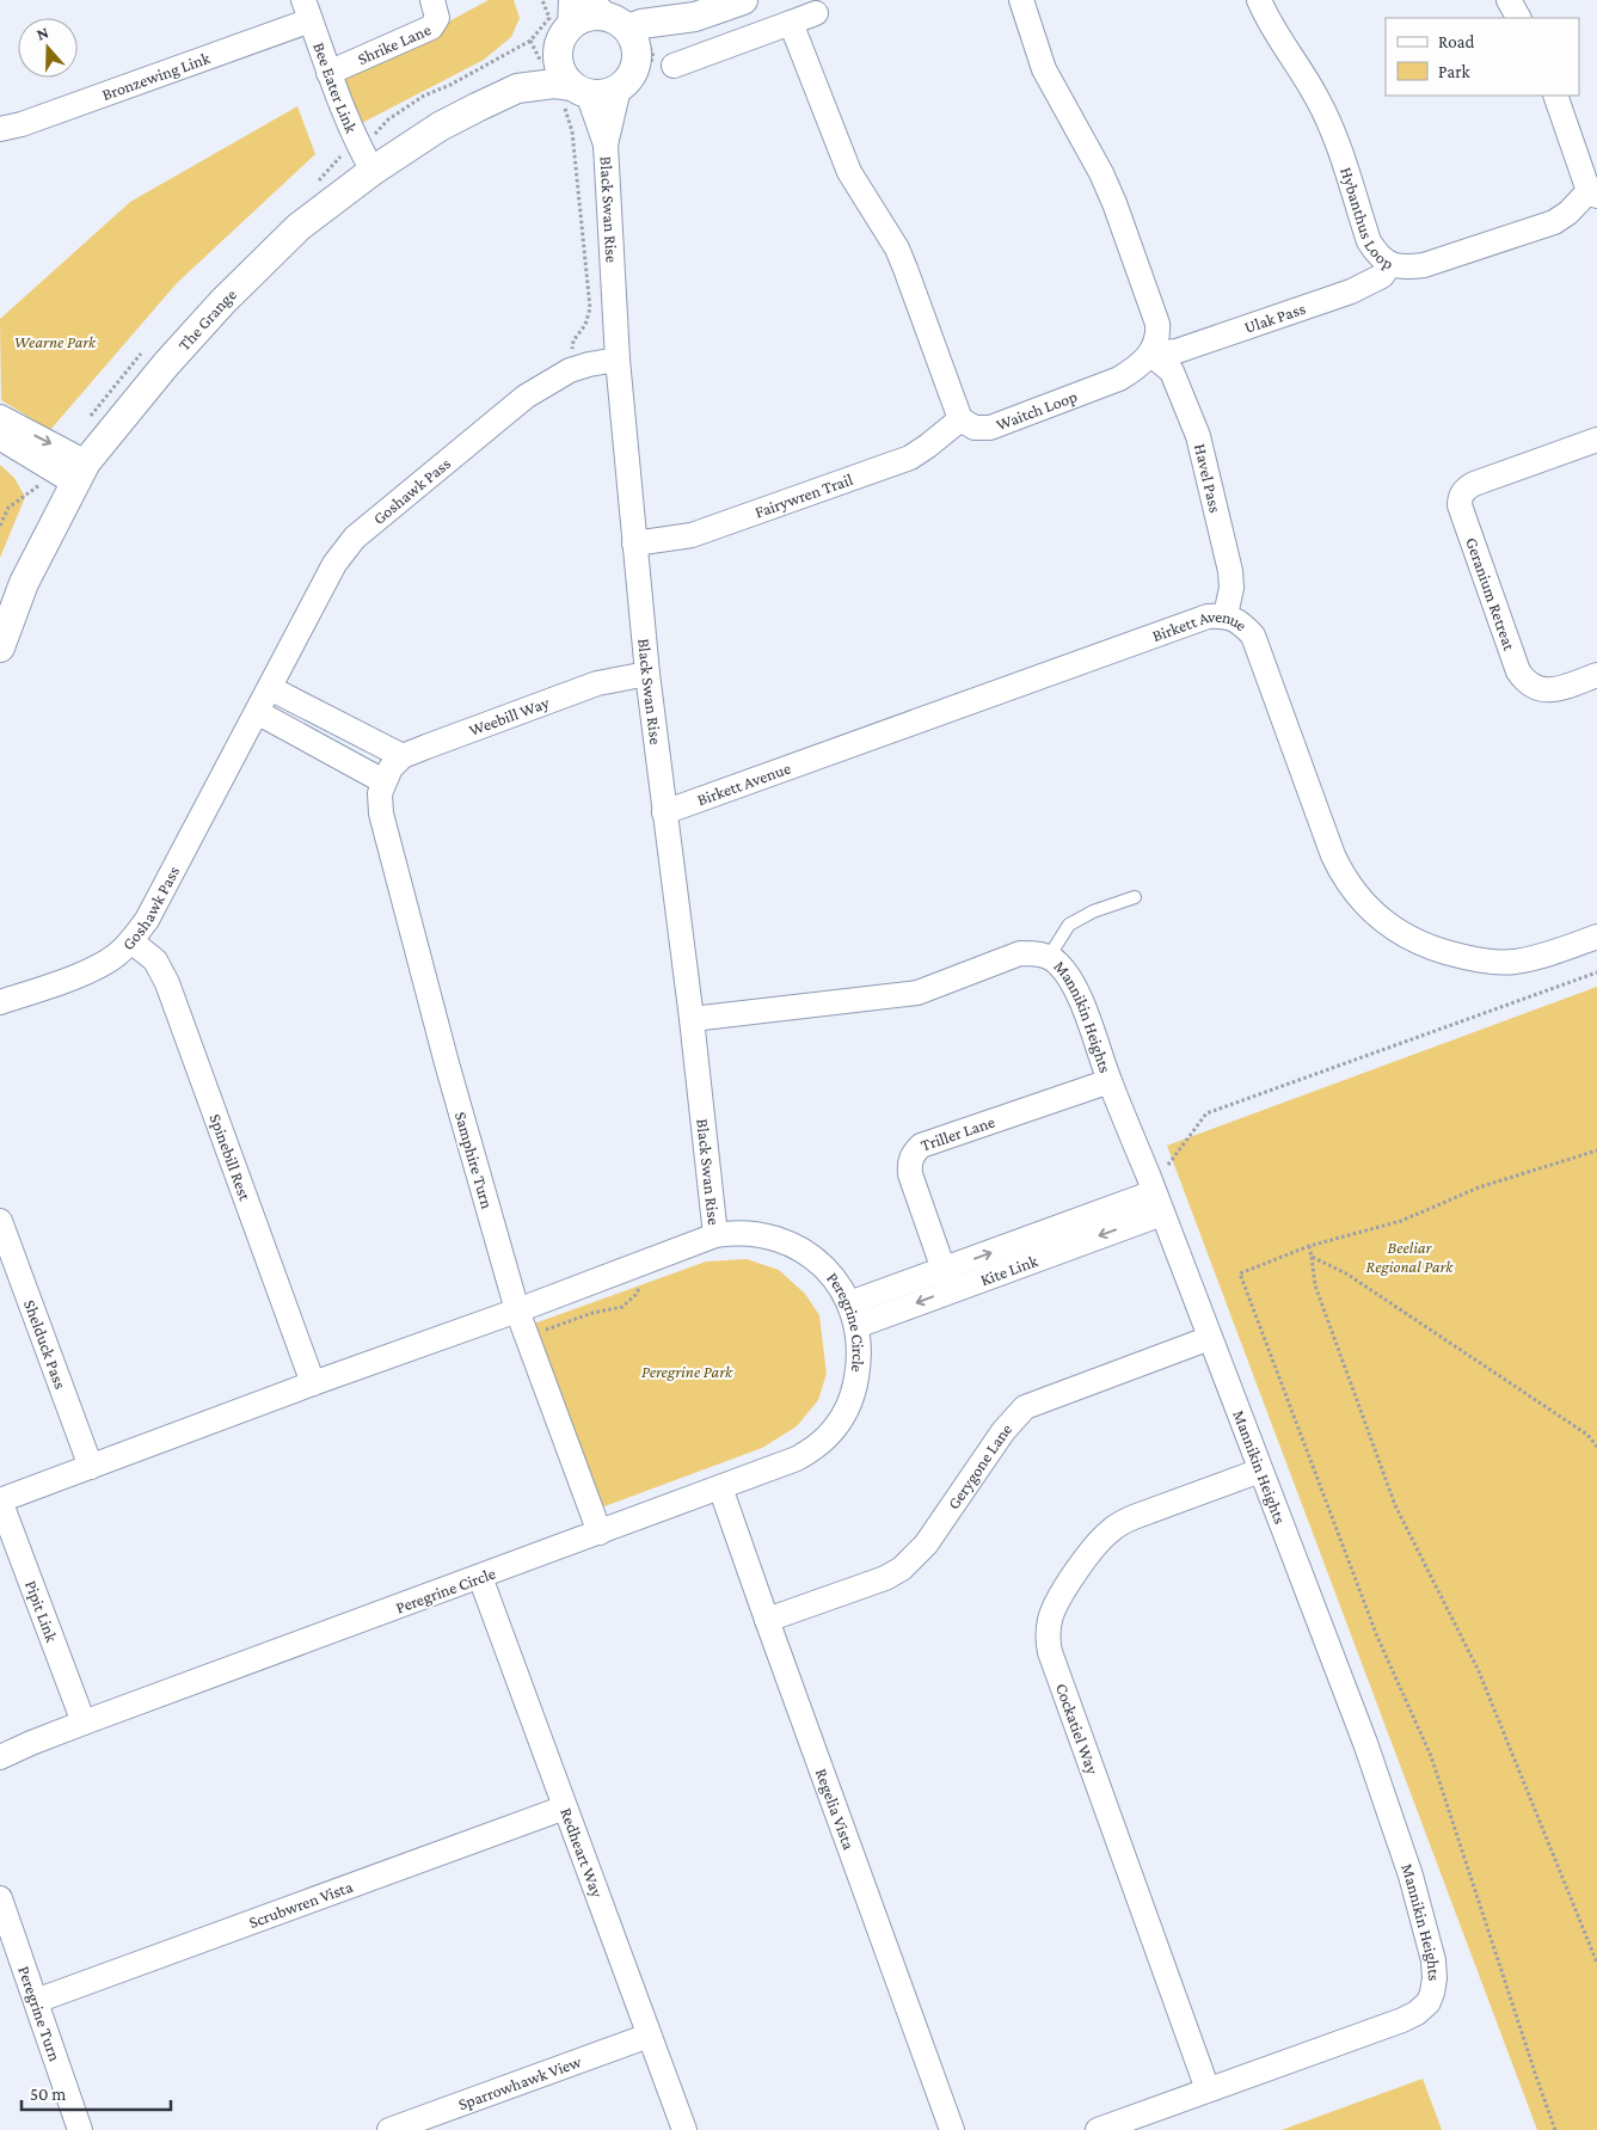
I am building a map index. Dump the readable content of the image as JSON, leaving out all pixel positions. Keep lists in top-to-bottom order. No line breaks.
{"streets":{"street":["Shrike Lane","Bronzewing Link","Bee Eater Link","Black Swan Rise","Hybanthus Loop","Ulak Pass","The Grange","Waitch Loop","Havel Pass","Goshawk Pass","Fairywren Trail","Geranium Retreat","Birkett Avenue","Weebill Way","Mannikin Heights","Triller Lane","Spinebill Rest","Samphire Turn","Kite Link","Peregrine Circle","Shelduck Pass","Gerygone Lane","Pipit Link","Cockatiel Way","Regelia Vista","Redheart Way","Scrubwren Vista","Peregrine Turn","Sparrowhawk View"]},"crossings":[["Shrike Lane","Bee Eater Link"],["Bronzewing Link","Bee Eater Link"],["Bee Eater Link","The Grange"],["Black Swan Rise","The Grange"],["Black Swan Rise","Goshawk Pass"],["Black Swan Rise","Fairywren Trail"],["Black Swan Rise","Birkett Avenue"],["Black Swan Rise","Weebill Way"],["Black Swan Rise","Mannikin Heights"],["Black Swan Rise","Peregrine Circle"],["Hybanthus Loop","Ulak Pass"],["Ulak Pass","Waitch Loop"],["Ulak Pass","Havel Pass"],["Waitch Loop","Havel Pass"],["Waitch Loop","Fairywren Trail"],["Havel Pass","Birkett Avenue"],["Goshawk Pass","Spinebill Rest"],["Weebill Way","Samphire Turn"],["Mannikin Heights","Triller Lane"],["Mannikin Heights","Kite Link"],["Mannikin Heights","Gerygone Lane"],["Mannikin Heights","Cockatiel Way"],["Triller Lane","Kite Link"],["Spinebill Rest","Peregrine Circle"],["Samphire Turn","Peregrine Circle"],["Kite Link","Peregrine Circle"],["Peregrine Circle","Shelduck Pass"],["Peregrine Circle","Pipit Link"],["Peregrine Circle","Regelia Vista"],["Peregrine Circle","Redheart Way"],["Gerygone Lane","Regelia Vista"],["Redheart Way","Scrubwren Vista"],["Redheart Way","Sparrowhawk View"],["Scrubwren Vista","Peregrine Turn"]],"parks":["Wearne Park","Beeliar Regional Park","Peregrine Park"],"legend":["Road","Park"],"scale_bar":"50 m","north":"top"}
